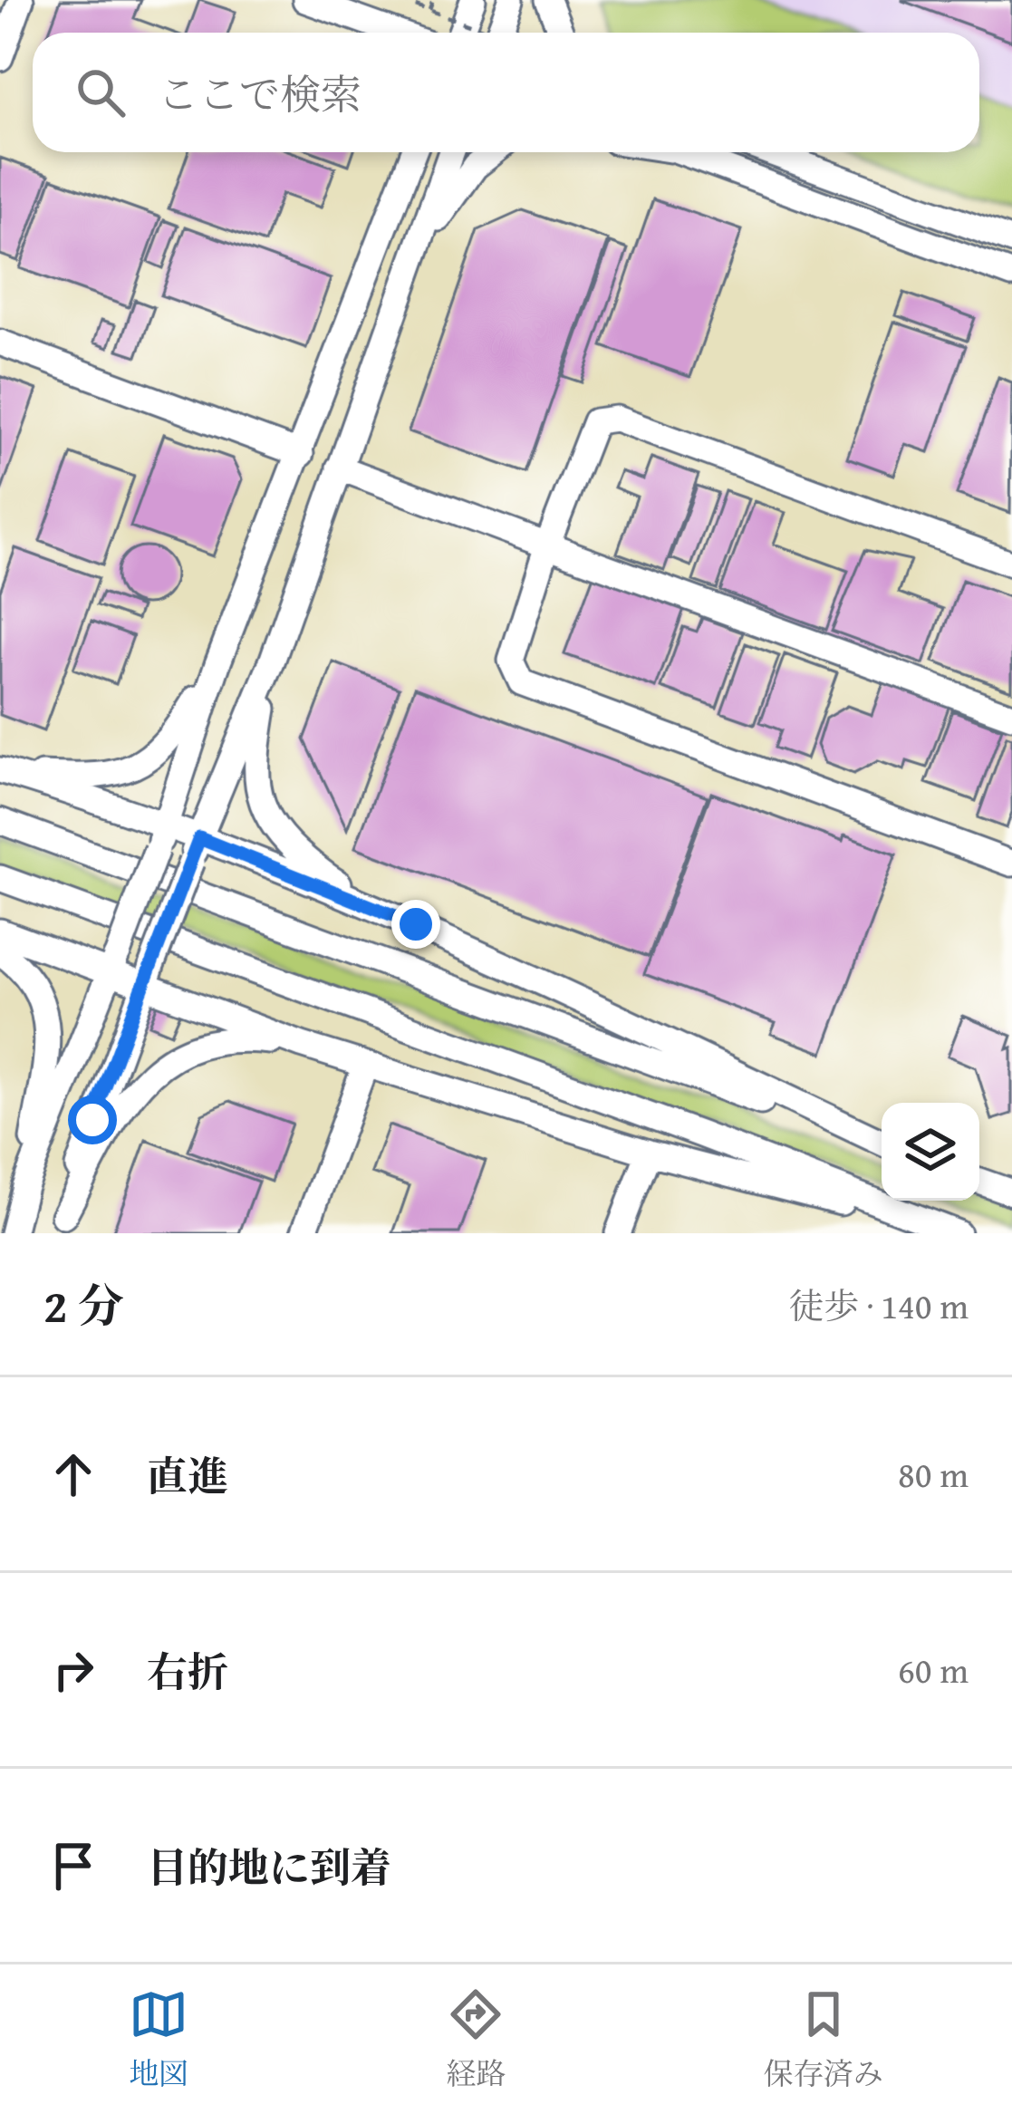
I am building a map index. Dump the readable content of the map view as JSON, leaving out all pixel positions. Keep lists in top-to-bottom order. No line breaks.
{"page":{"search":"ここで検索","heading":["2 分","徒歩 · 140 m"],"list":[["直進","80 m"],["右折","60 m"],"目的地に到着"],"nav":["地図","経路","保存済み"]}}
